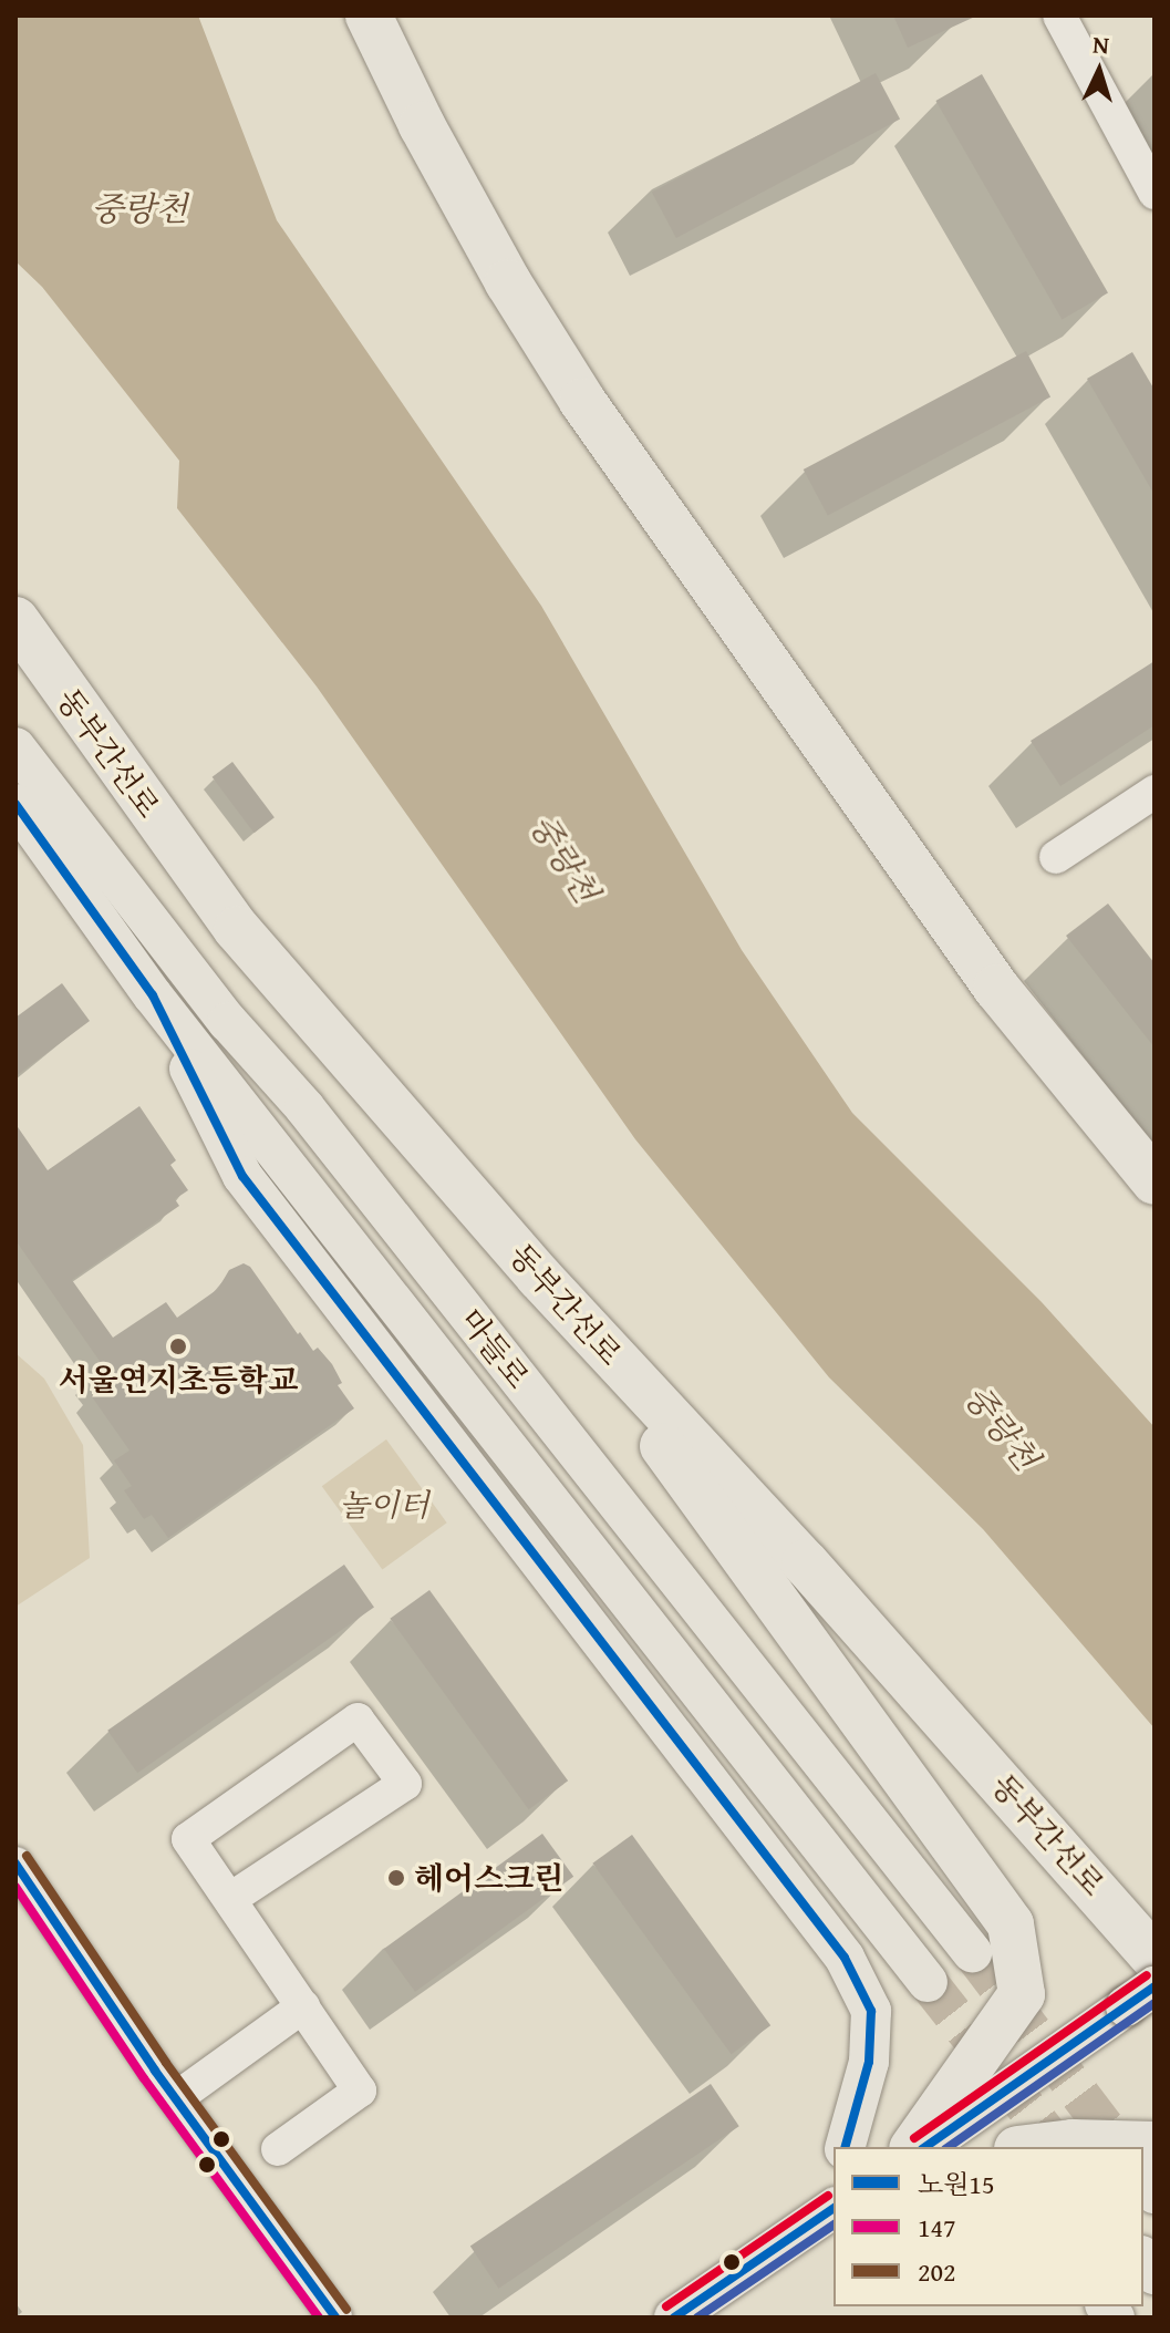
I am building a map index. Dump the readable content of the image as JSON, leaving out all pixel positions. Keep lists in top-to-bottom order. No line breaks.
{"streets":{"highway":["동부간선로"],"main road":["마들로"]},"water":["중랑천"],"parks":["놀이터"],"places":["서울연지초등학교","헤어스크린"],"lines":["transit line 노원15","transit line 202","transit line 147"],"legend":["노원15","147","202"],"north":"top"}
